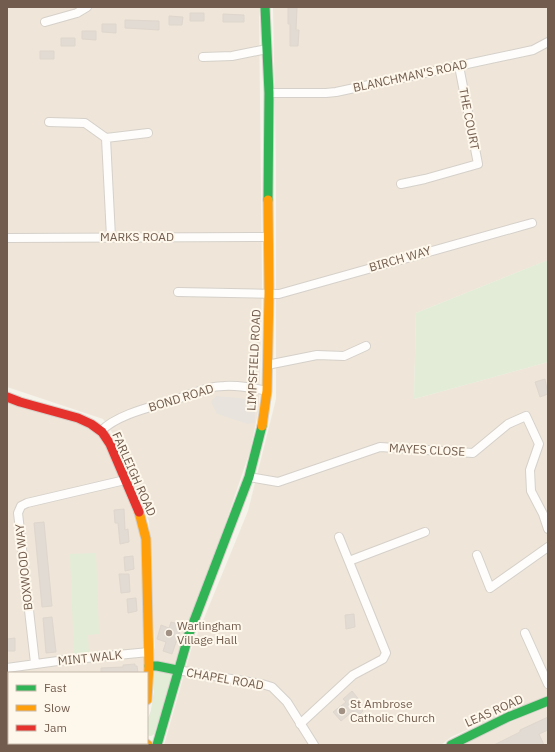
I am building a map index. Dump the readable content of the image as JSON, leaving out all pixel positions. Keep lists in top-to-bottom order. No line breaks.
{"streets":{"main road":["LIMPSFIELD ROAD","FARLEIGH ROAD","LEAS ROAD"],"street":["BLANCHMAN'S ROAD","THE COURT","MARKS ROAD","BIRCH WAY","BOND ROAD","MAYES CLOSE","BOXWOOD WAY","MINT WALK","CHAPEL ROAD"]},"crossings":[["BLANCHMAN'S ROAD","THE COURT"],["BLANCHMAN'S ROAD","LIMPSFIELD ROAD"],["MARKS ROAD","LIMPSFIELD ROAD"],["BIRCH WAY","LIMPSFIELD ROAD"],["LIMPSFIELD ROAD","BOND ROAD"],["LIMPSFIELD ROAD","MAYES CLOSE"],["LIMPSFIELD ROAD","CHAPEL ROAD"],["BOND ROAD","FARLEIGH ROAD"],["FARLEIGH ROAD","BOXWOOD WAY"],["FARLEIGH ROAD","MINT WALK"],["BOXWOOD WAY","MINT WALK"]],"places":["Warlingham Village Hall","St Ambrose Catholic Church"],"legend":["Fast","Slow","Jam"]}
